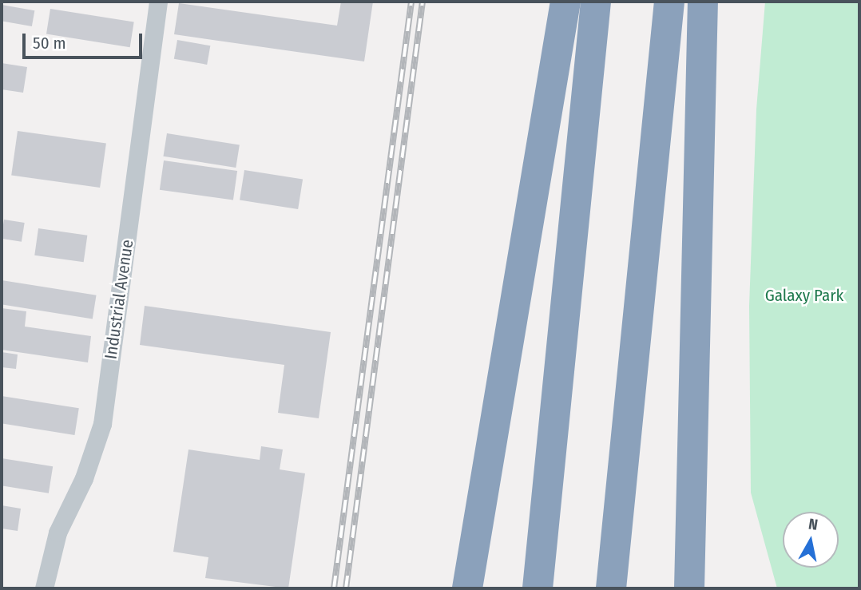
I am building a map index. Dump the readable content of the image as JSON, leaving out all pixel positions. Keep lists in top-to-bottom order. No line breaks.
{"streets":{"street":["Industrial Avenue"]},"parks":["Galaxy Park"],"scale_bar":"50 m","north":"top"}
